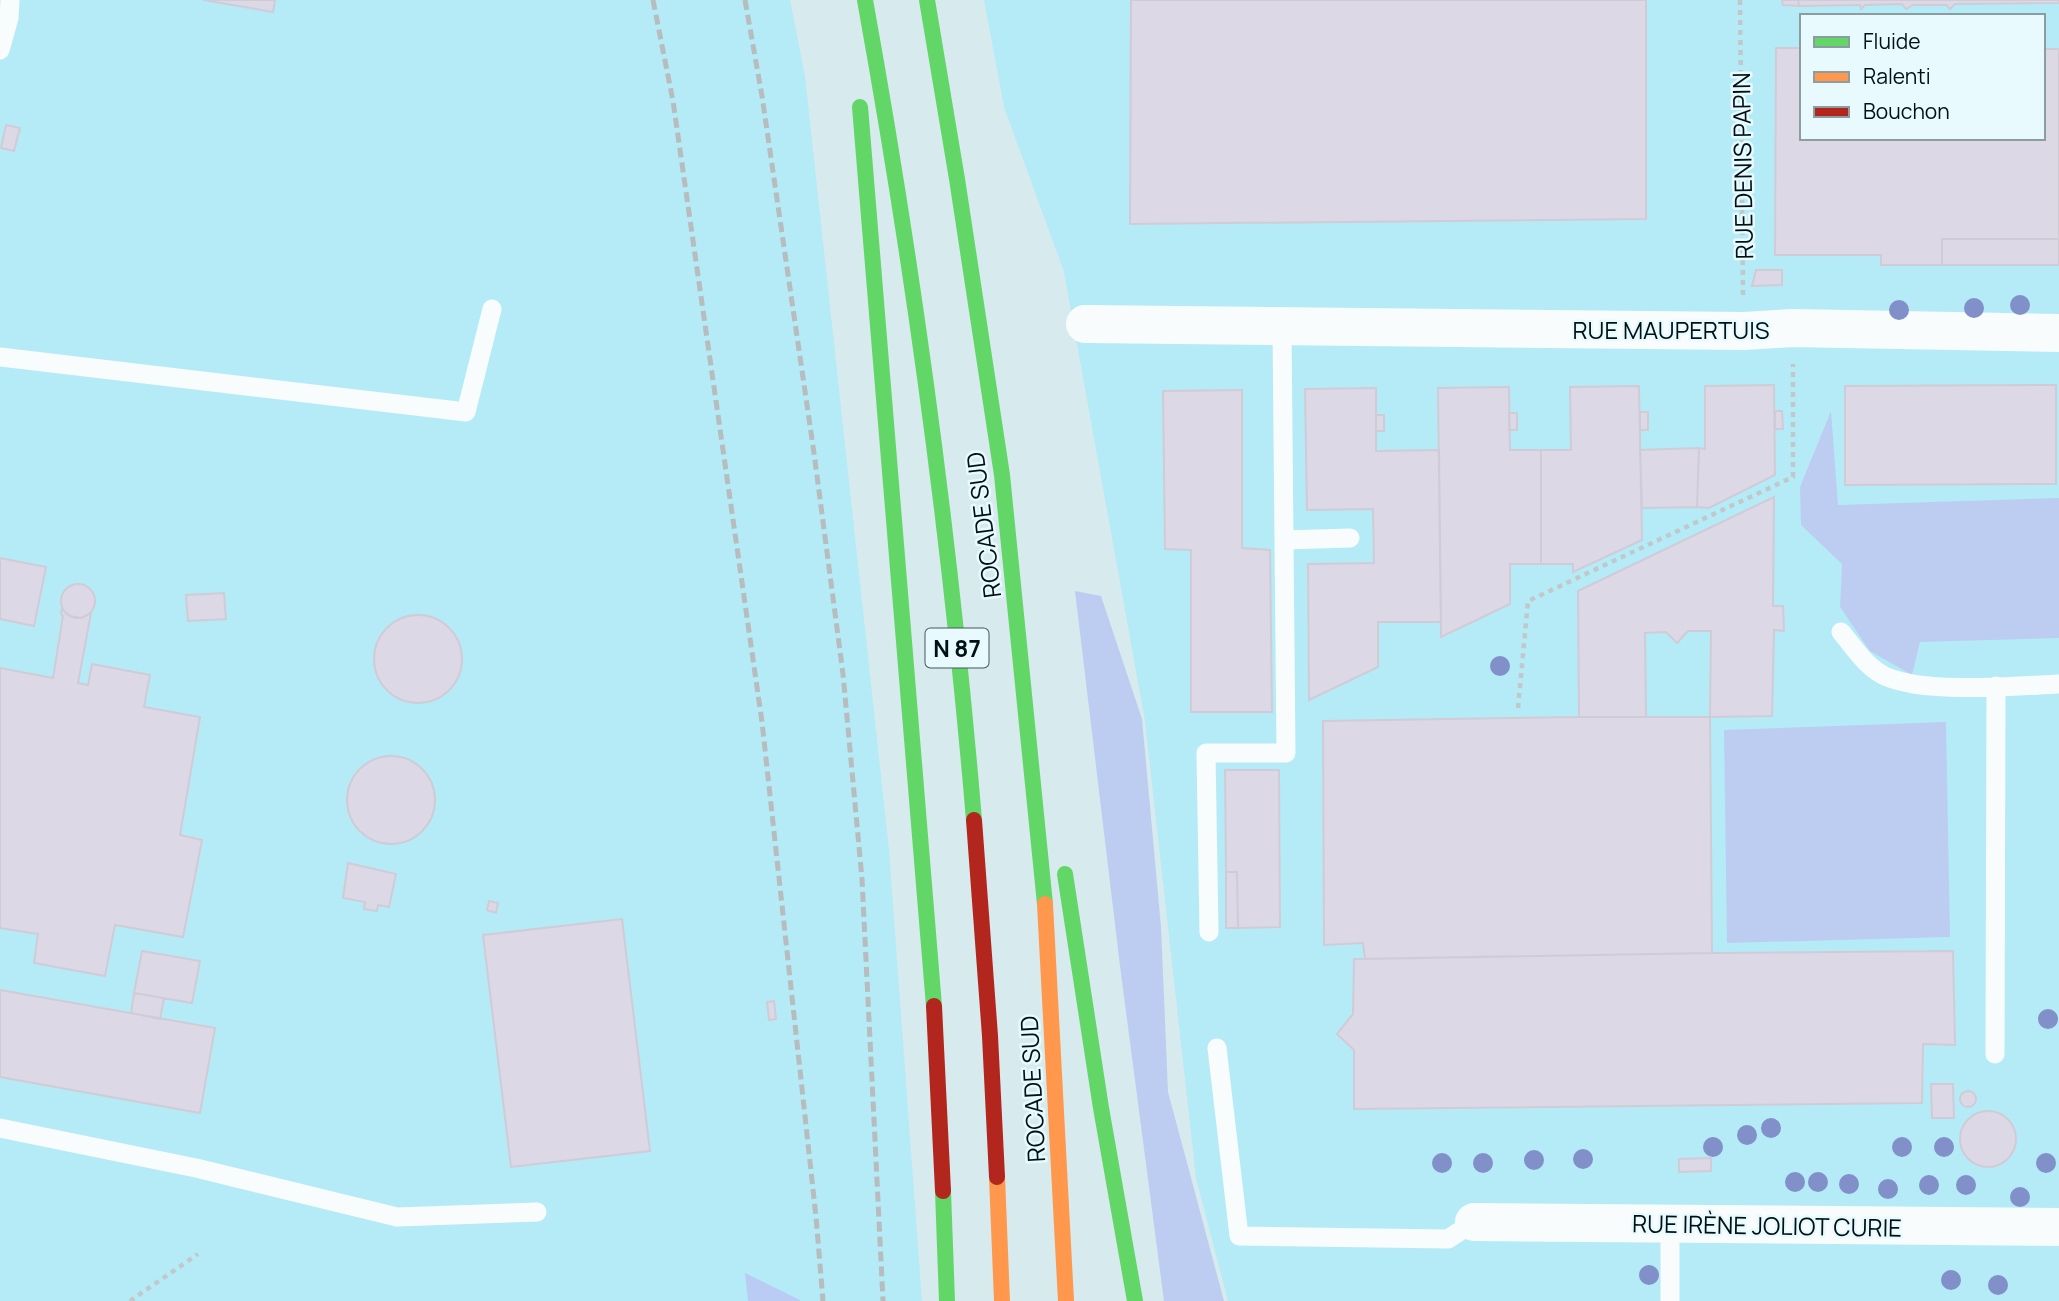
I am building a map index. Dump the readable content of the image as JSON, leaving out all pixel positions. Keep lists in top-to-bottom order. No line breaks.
{"streets":{"highway":["ROCADE SUD","N 87"],"street":["RUE MAUPERTUIS","RUE IRÈNE JOLIOT CURIE"],"path":["RUE DENIS PAPIN"]},"crossings":[["RUE DENIS PAPIN","RUE MAUPERTUIS"]],"legend":["Fluide","Ralenti","Bouchon"]}
